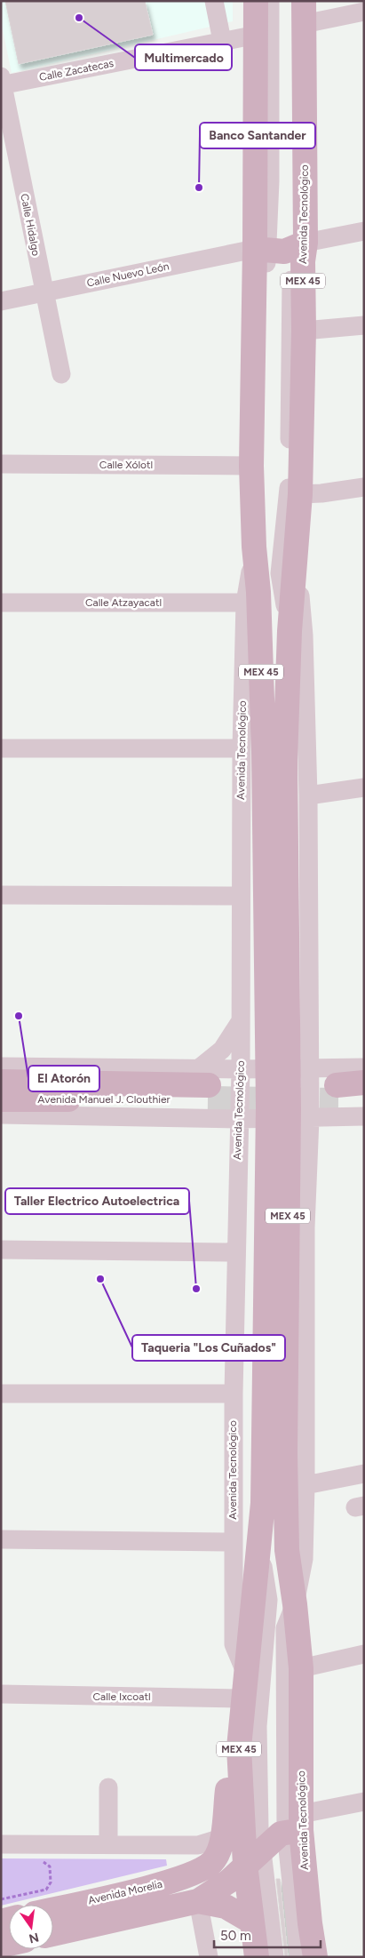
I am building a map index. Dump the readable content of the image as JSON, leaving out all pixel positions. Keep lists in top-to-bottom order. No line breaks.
{"streets":{"main road":["Avenida Tecnológico","MEX 45","Avenida Manuel J. Clouthier","Avenida Morelia"],"street":["Calle Zacatecas","Calle Hidalgo","Calle Nuevo León","Calle Xólotl","Calle Atzayacatl","Calle Ixcoatl"]},"crossings":[["Calle Zacatecas","Avenida Tecnológico"],["Calle Zacatecas","Calle Hidalgo"],["Avenida Tecnológico","Calle Nuevo León"],["Avenida Tecnológico","Calle Xólotl"],["Avenida Tecnológico","Calle Atzayacatl"],["Avenida Tecnológico","Calle Ixcoatl"],["Calle Hidalgo","Calle Nuevo León"]],"places":["Multimercado","Banco Santander","El Atorón","Taqueria \"Los Cuñados\"","Taller Electrico Autoelectrica"],"scale_bar":"50 m","north":"bottom"}
